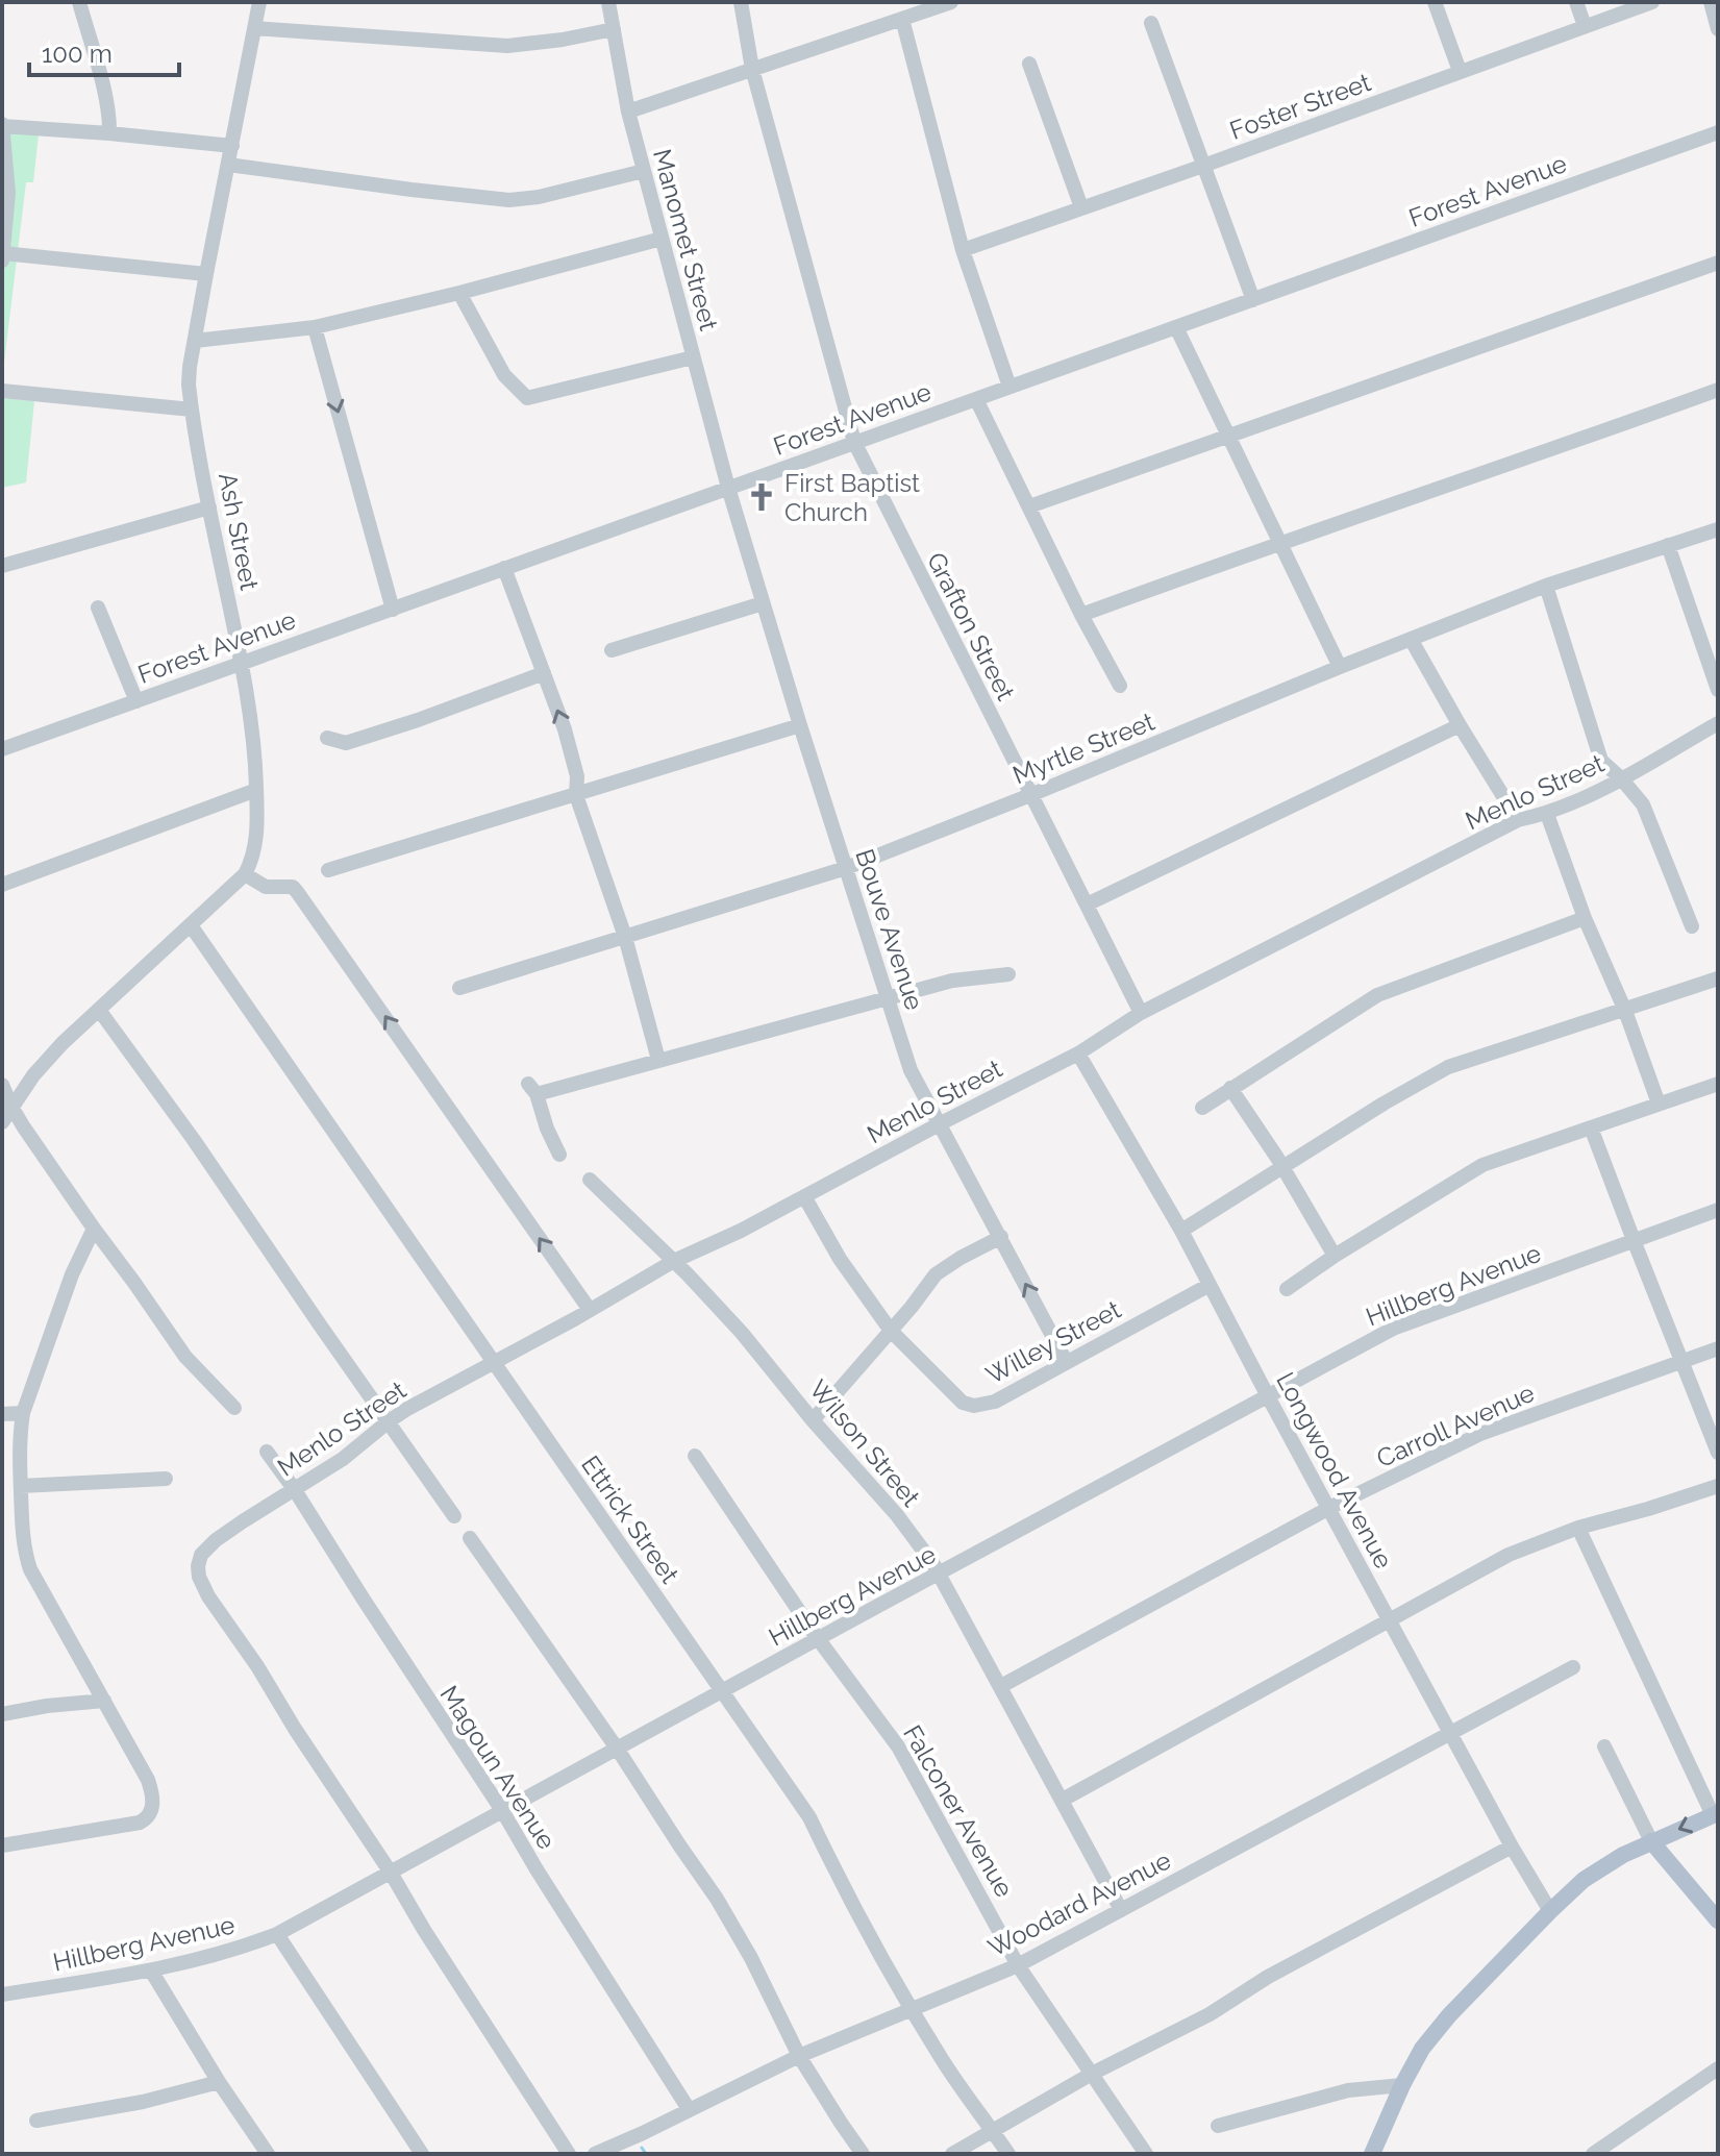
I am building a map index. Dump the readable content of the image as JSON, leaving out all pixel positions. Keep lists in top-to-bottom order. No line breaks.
{"streets":{"street":["Foster Street","Forest Avenue","Manomet Street","Ash Street","Grafton Street","Myrtle Street","Menlo Street","Bouve Avenue","Hillberg Avenue","Willey Street","Carroll Avenue","Wilson Street","Longwood Avenue","Ettrick Street","Magoun Avenue","Falconer Avenue","Woodard Avenue"]},"crossings":[["Forest Avenue","Manomet Street"],["Forest Avenue","Ash Street"],["Forest Avenue","Grafton Street"],["Forest Avenue","Bouve Avenue"],["Manomet Street","Bouve Avenue"],["Grafton Street","Myrtle Street"],["Grafton Street","Menlo Street"],["Myrtle Street","Bouve Avenue"],["Menlo Street","Bouve Avenue"],["Menlo Street","Hillberg Avenue"],["Menlo Street","Wilson Street"],["Menlo Street","Longwood Avenue"],["Menlo Street","Ettrick Street"],["Menlo Street","Magoun Avenue"],["Bouve Avenue","Willey Street"],["Hillberg Avenue","Wilson Street"],["Hillberg Avenue","Longwood Avenue"],["Hillberg Avenue","Ettrick Street"],["Hillberg Avenue","Magoun Avenue"],["Hillberg Avenue","Falconer Avenue"],["Willey Street","Longwood Avenue"],["Carroll Avenue","Wilson Street"],["Carroll Avenue","Longwood Avenue"],["Wilson Street","Woodard Avenue"],["Longwood Avenue","Woodard Avenue"],["Ettrick Street","Woodard Avenue"],["Magoun Avenue","Woodard Avenue"],["Falconer Avenue","Woodard Avenue"]],"places":{"church":["First Baptist Church"]},"scale_bar":"100 m"}
